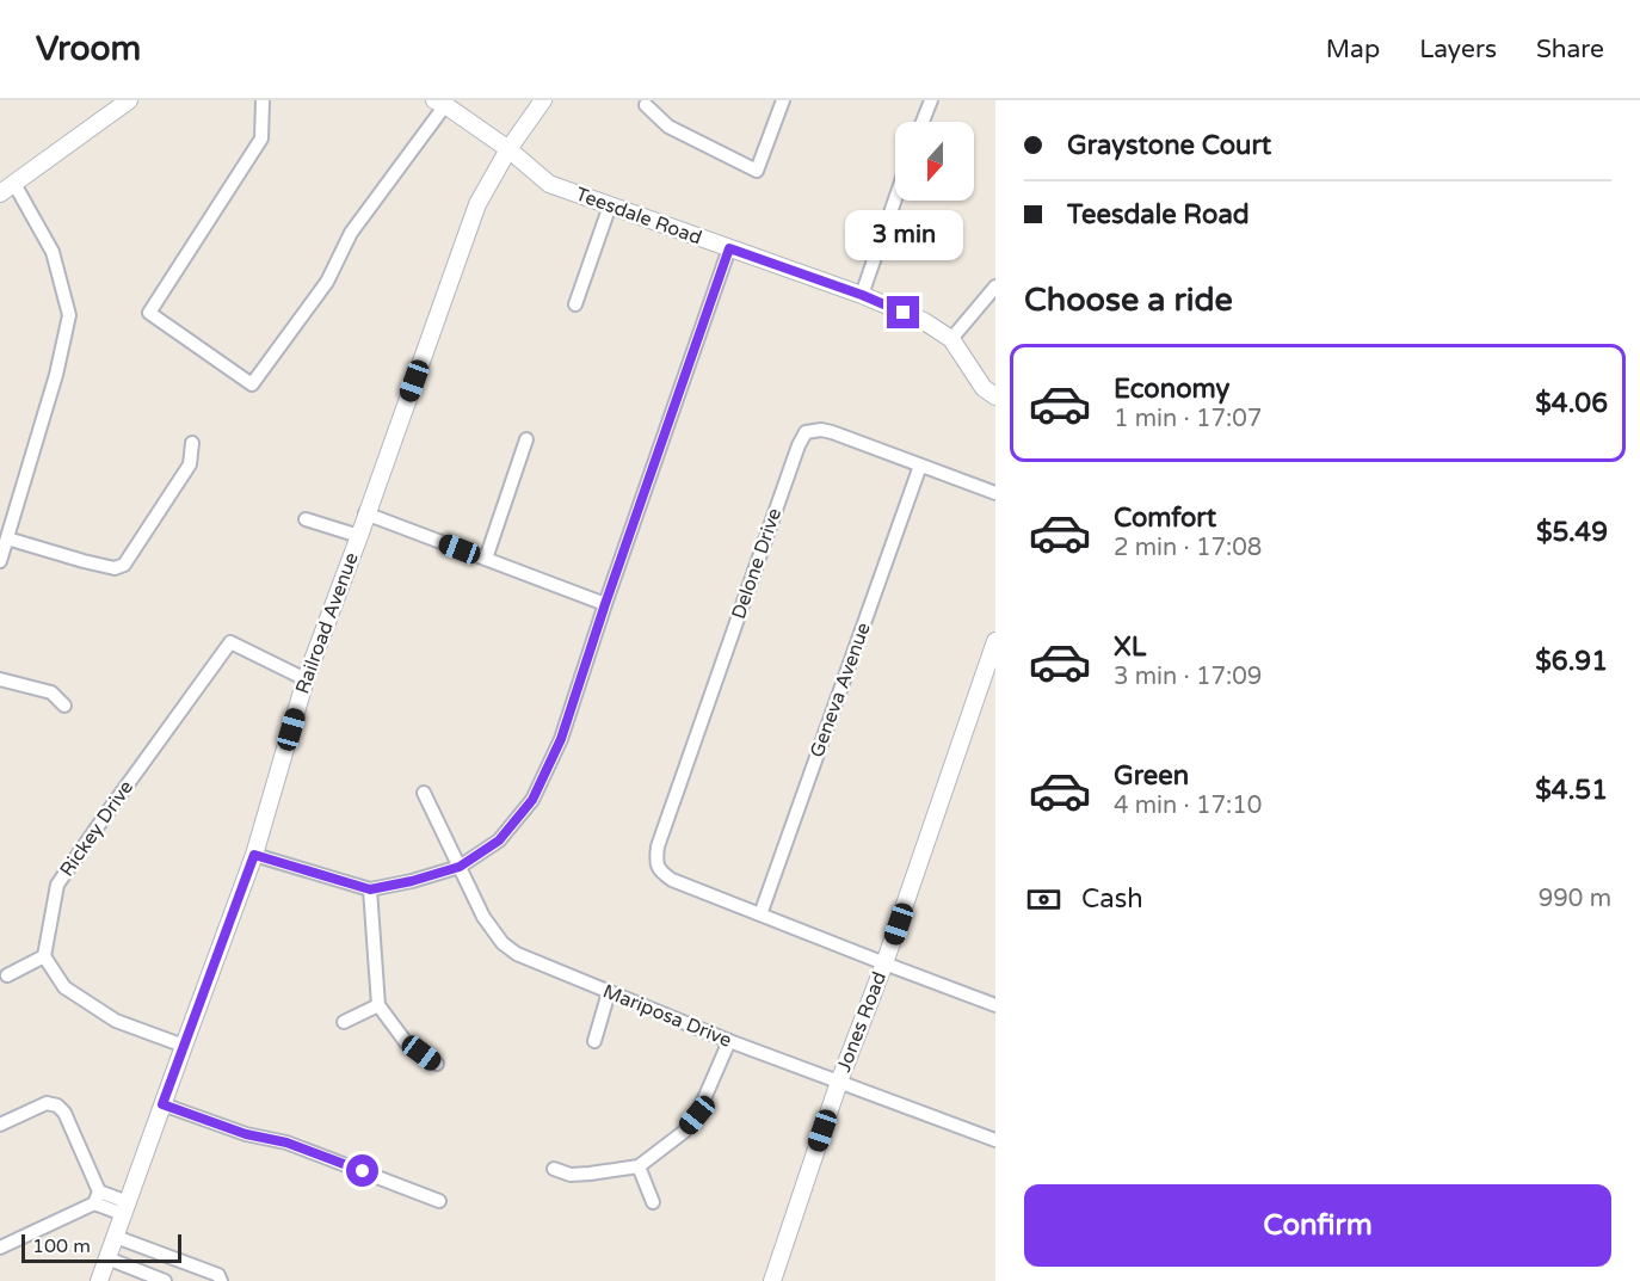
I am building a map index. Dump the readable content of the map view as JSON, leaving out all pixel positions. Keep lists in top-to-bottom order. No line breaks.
{"streets":{"street":["Teesdale Road","Delone Drive","Railroad Avenue","Geneva Avenue","Rickey Drive","Mariposa Drive","Jones Road"]},"crossings":[["Teesdale Road","Railroad Avenue"],["Delone Drive","Geneva Avenue"],["Railroad Avenue","Rickey Drive"],["Mariposa Drive","Jones Road"]],"scale_bar":"100 m","north":"bottom","page":{"header":"Vroom","nav":["Map","Layers","Share"],"banner":["Graystone Court","Teesdale Road"],"bubble":"3 min","heading":"Choose a ride","list":[{"name":"Economy","note":"1 min · 17:07","value":"$4.06"},{"name":"Comfort","note":"2 min · 17:08","value":"$5.49"},{"name":"XL","note":"3 min · 17:09","value":"$6.91"},{"name":"Green","note":"4 min · 17:10","value":"$4.51"}],"pay":["Cash","990 m"],"buttons":"Confirm","scale":"100 m"}}
